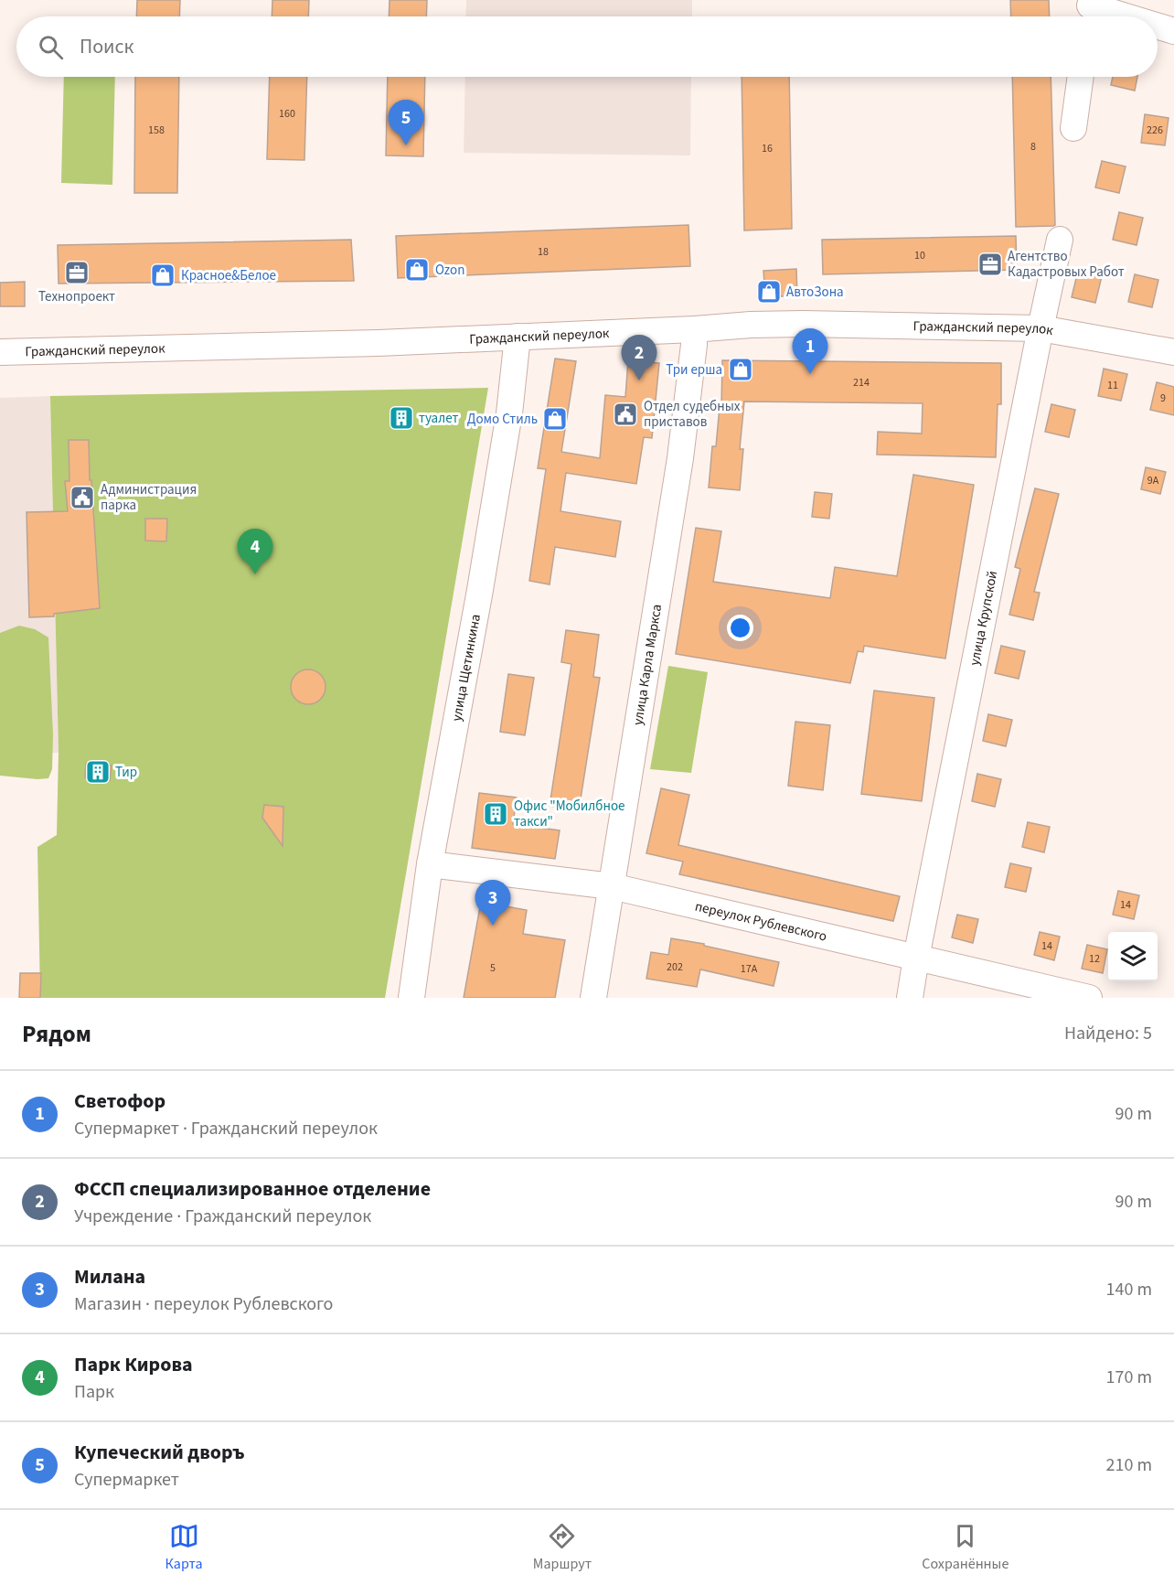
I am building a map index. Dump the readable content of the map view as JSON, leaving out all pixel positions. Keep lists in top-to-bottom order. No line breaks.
{"streets":{"street":["Гражданский переулок","улица Крупской","улица Карла Маркса","улица Щетинкина","переулок Рублевского"]},"crossings":[["Гражданский переулок","улица Крупской"],["Гражданский переулок","улица Карла Маркса"],["Гражданский переулок","улица Щетинкина"],["улица Крупской","переулок Рублевского"],["улица Карла Маркса","переулок Рублевского"],["улица Щетинкина","переулок Рублевского"]],"places":{"office":["Агентство Кадастровых Работ","Технопроект"],"shop":["Ozon","Красное&Белое","АвтоЗона","Три ерша","Домо Стиль"],"public building":["Отдел судебных приставов","Администрация парка"],"building":["туалет","Тир","Офис \"Мобилбное такси\""]},"house_numbers":["160","158","226","8","16","18","10","214","11","9","9А","14","14","12","202","5","17А"],"page":{"search":"Поиск","pins":["5","1","2","4","3"],"heading":["Рядом","Найдено: 5"],"list":[{"mark":"1","name":"Светофор","note":"Супермаркет · Гражданский переулок","value":"90 m"},{"mark":"2","name":"ФССП специализированное отделение","note":"Учреждение · Гражданский переулок","value":"90 m"},{"mark":"3","name":"Милана","note":"Магазин · переулок Рублевского","value":"140 m"},{"mark":"4","name":"Парк Кирова","note":"Парк","value":"170 m"},{"mark":"5","name":"Купеческий дворъ","note":"Супермаркет","value":"210 m"}],"nav":["Карта","Маршрут","Сохранённые"]}}
